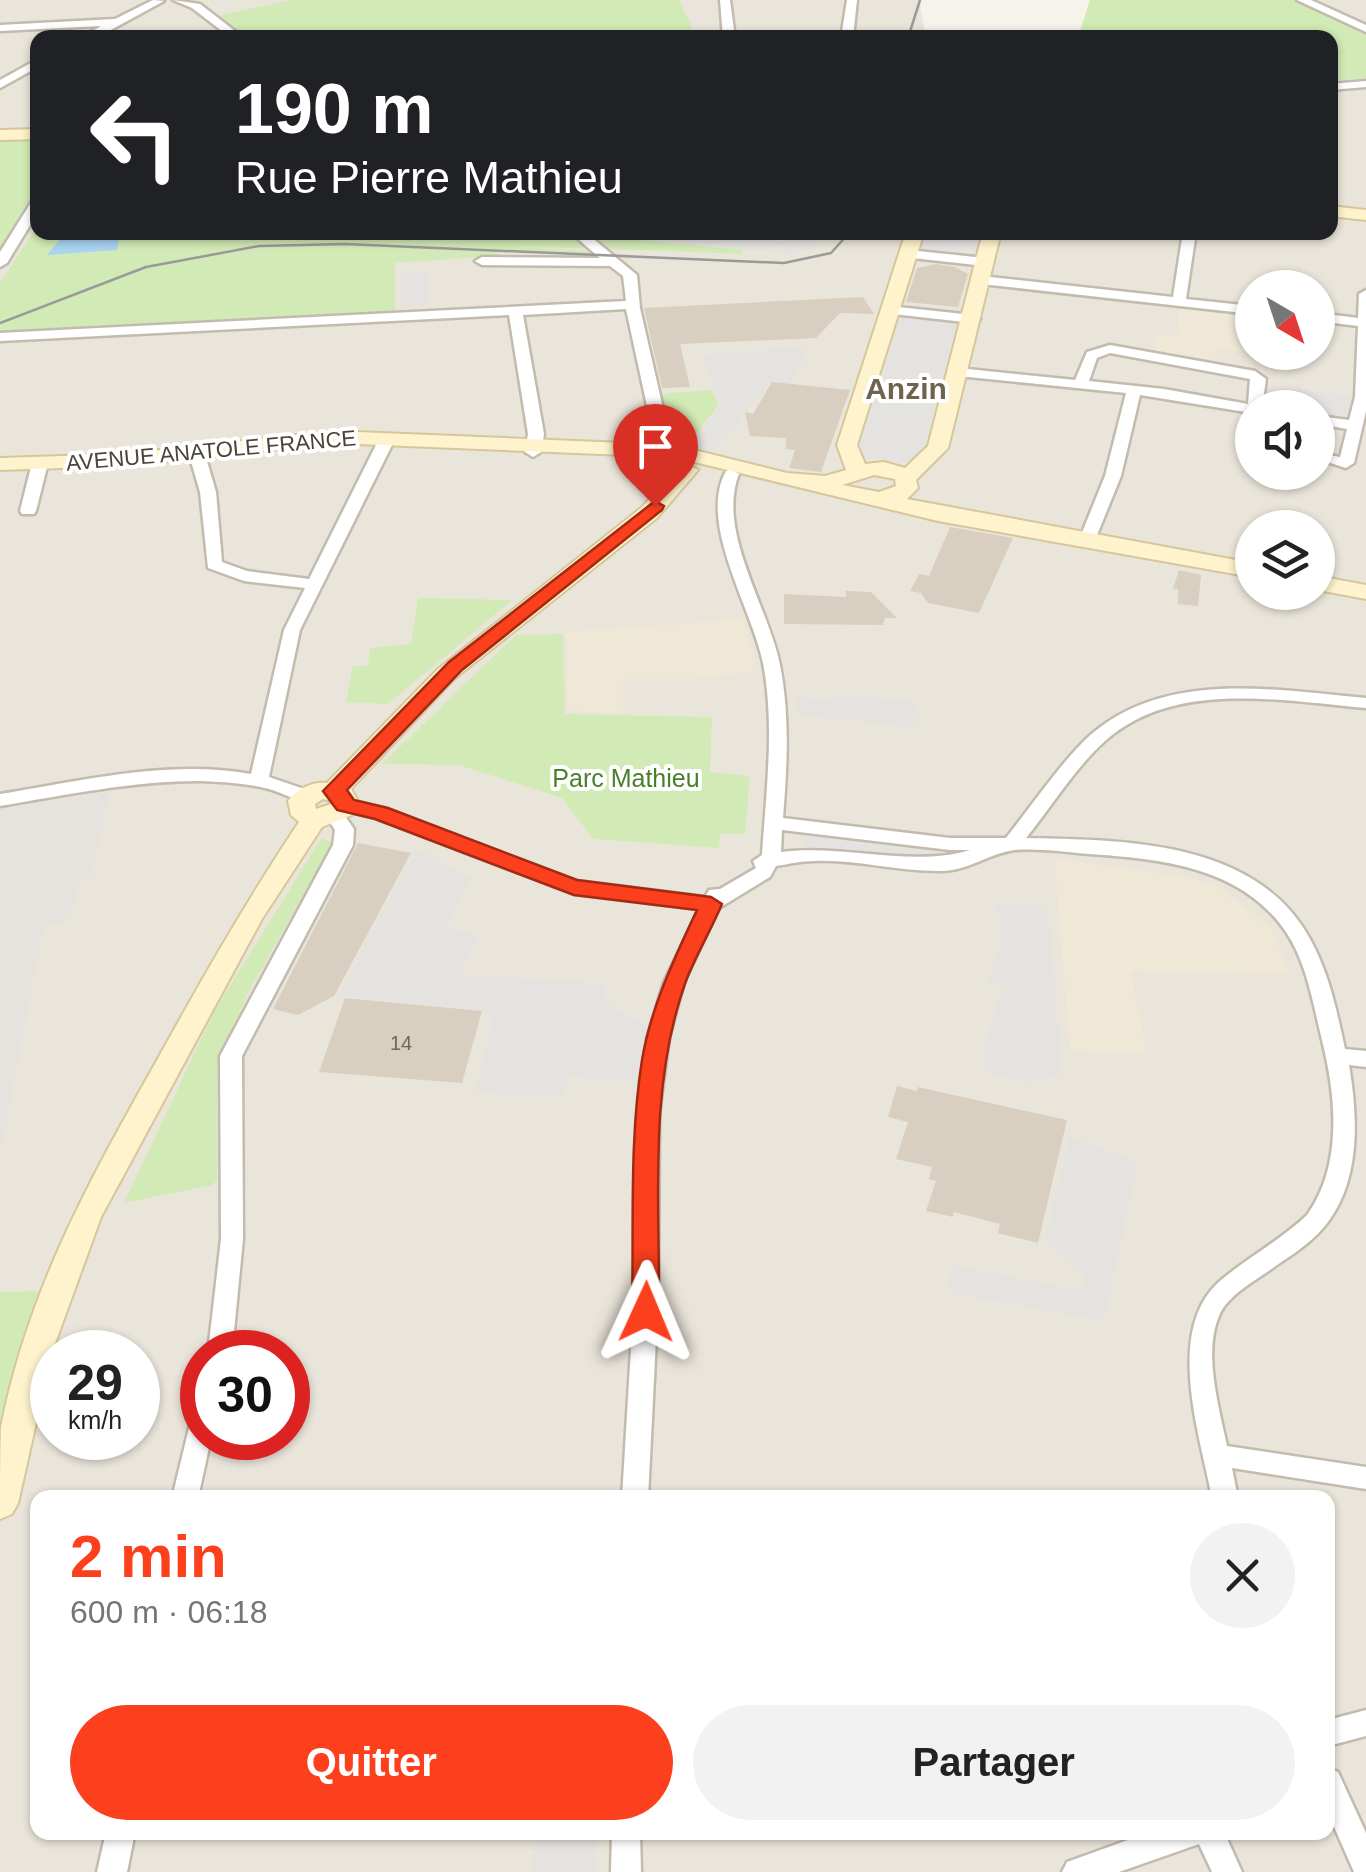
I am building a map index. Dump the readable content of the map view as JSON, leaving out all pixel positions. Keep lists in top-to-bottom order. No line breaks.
{"streets":{"street":["AVENUE ANATOLE FRANCE"]},"districts":["Anzin"],"parks":["Parc Mathieu"],"house_numbers":["14"],"north":"bottom right","page":{"turn":["190 m","Rue Pierre Mathieu"],"speed":"29 km/h","limit":"30","heading":["2 min","600 m · 06:18"],"buttons":["Quitter","Partager"]}}
